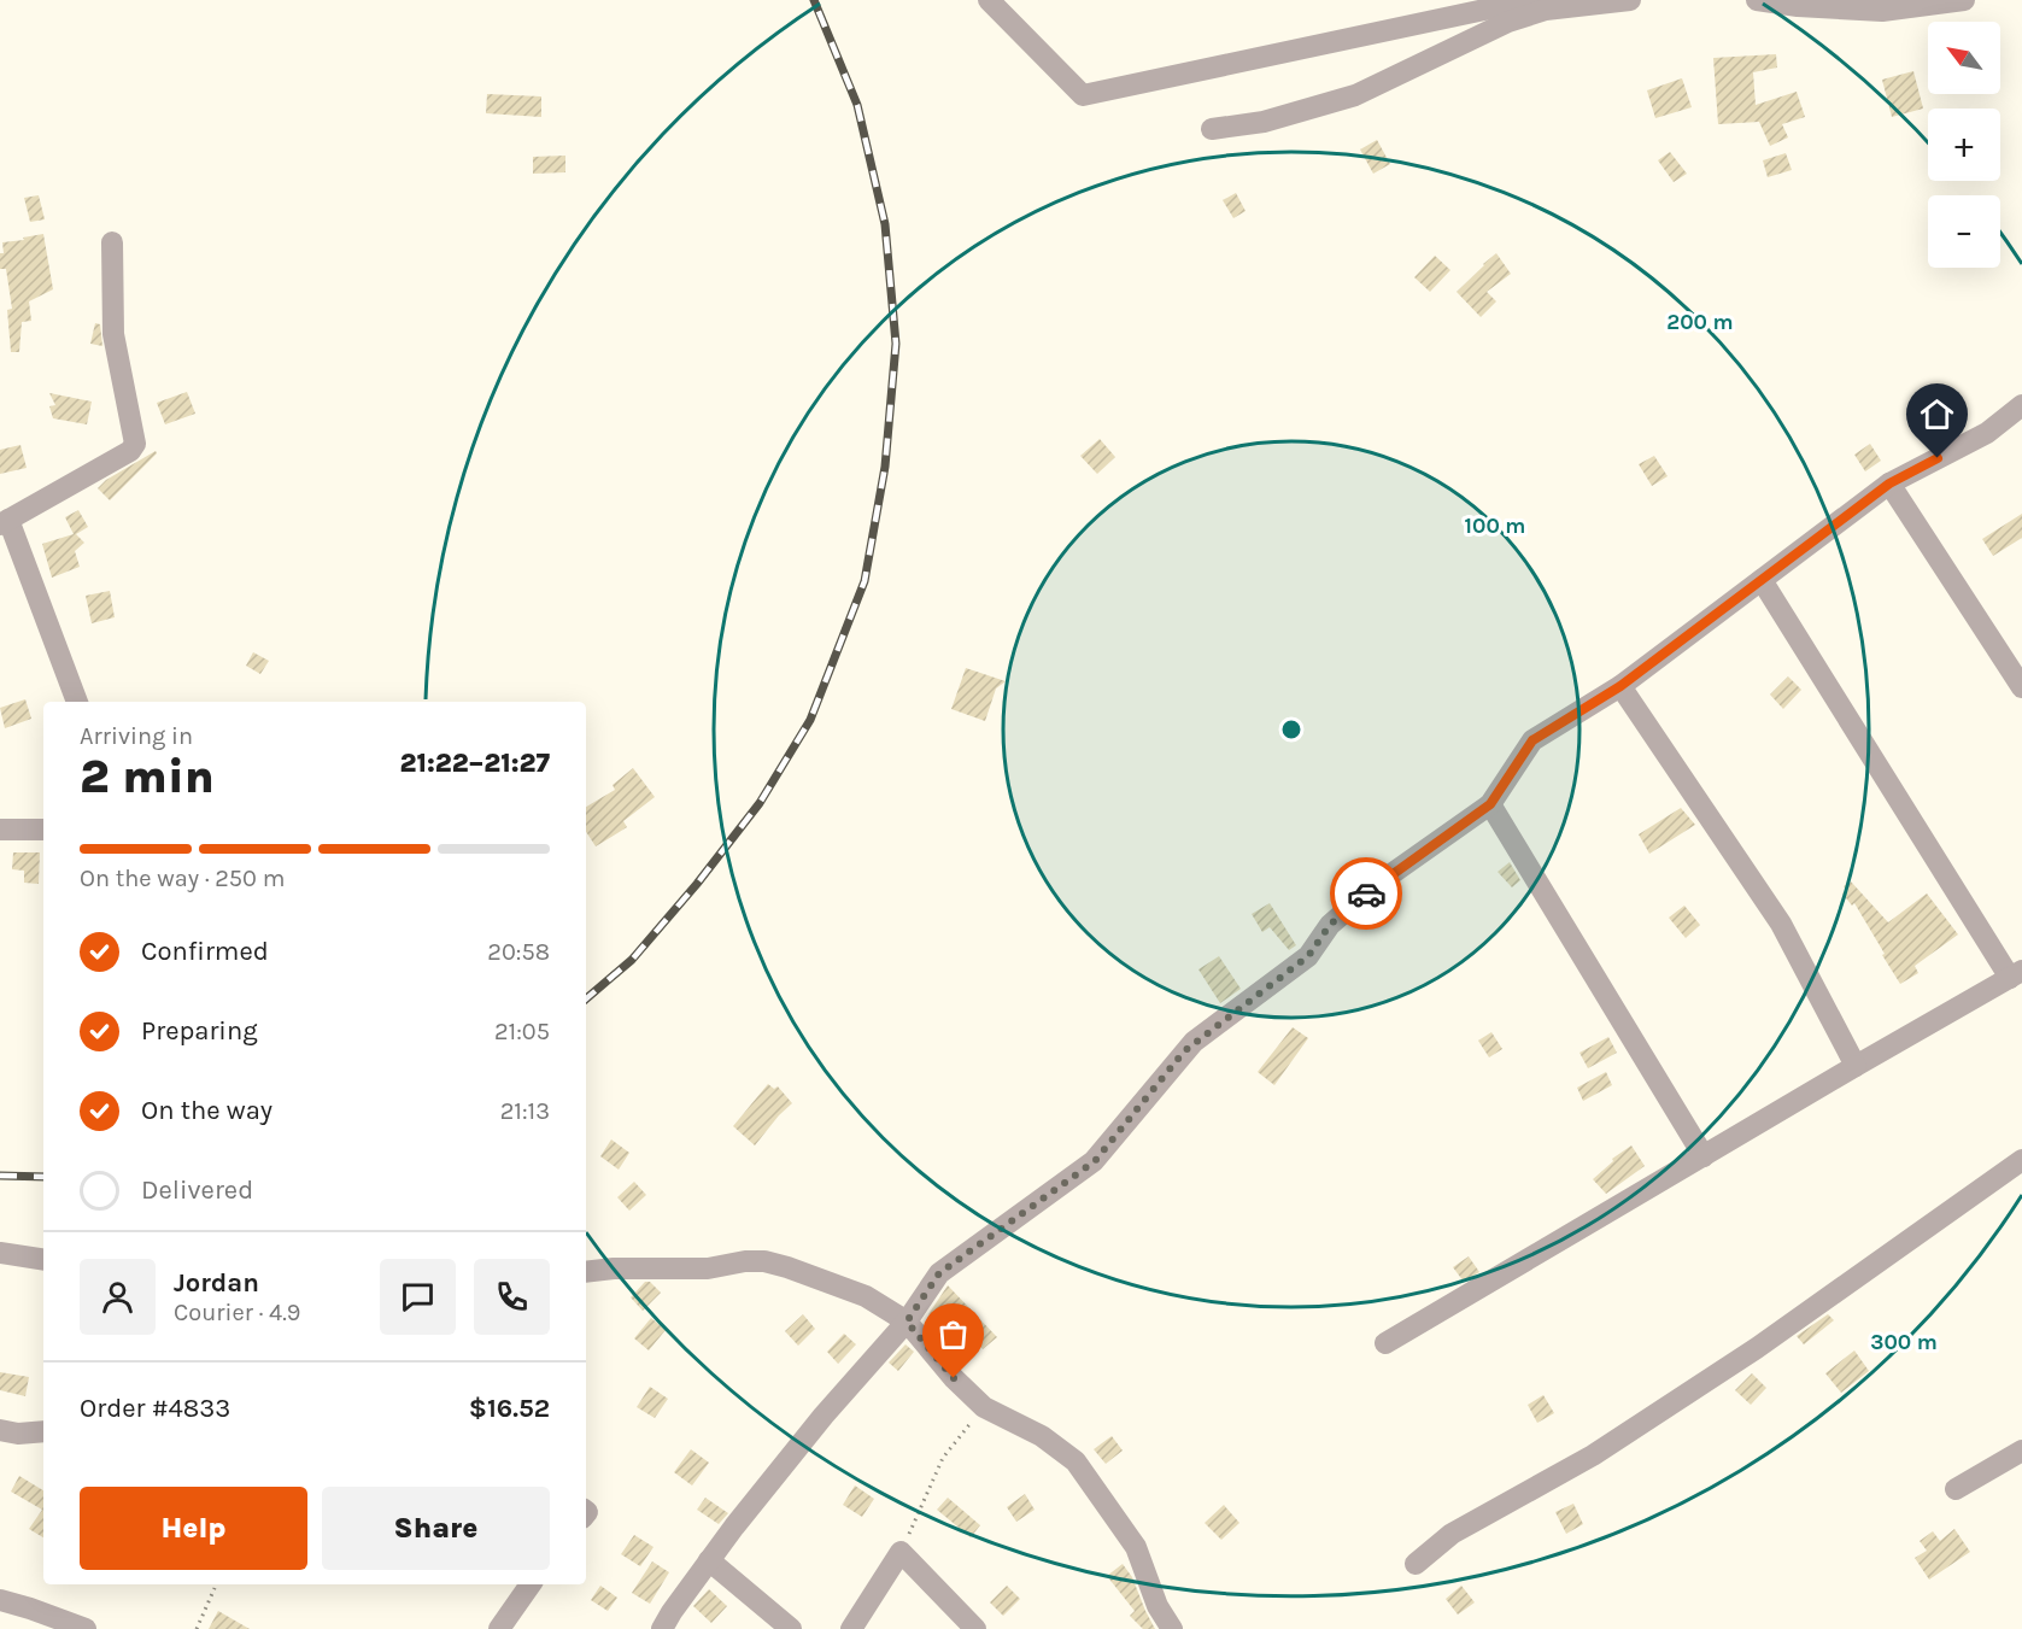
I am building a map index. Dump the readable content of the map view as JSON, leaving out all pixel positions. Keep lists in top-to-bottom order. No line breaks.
{"north":"top left","page":{"map_buttons":["+","−"],"heading":["2 min","Arriving in","21:22–21:27"],"panel":["Jordan","Courier · 4.9","Order #4833","$16.52"],"bar":"On the way · 250 m","list":[["Confirmed","20:58"],["Preparing","21:05"],["On the way","21:13"],"Delivered"],"buttons":["Help","Share"]},"rings":["200 m","100 m","300 m"]}
